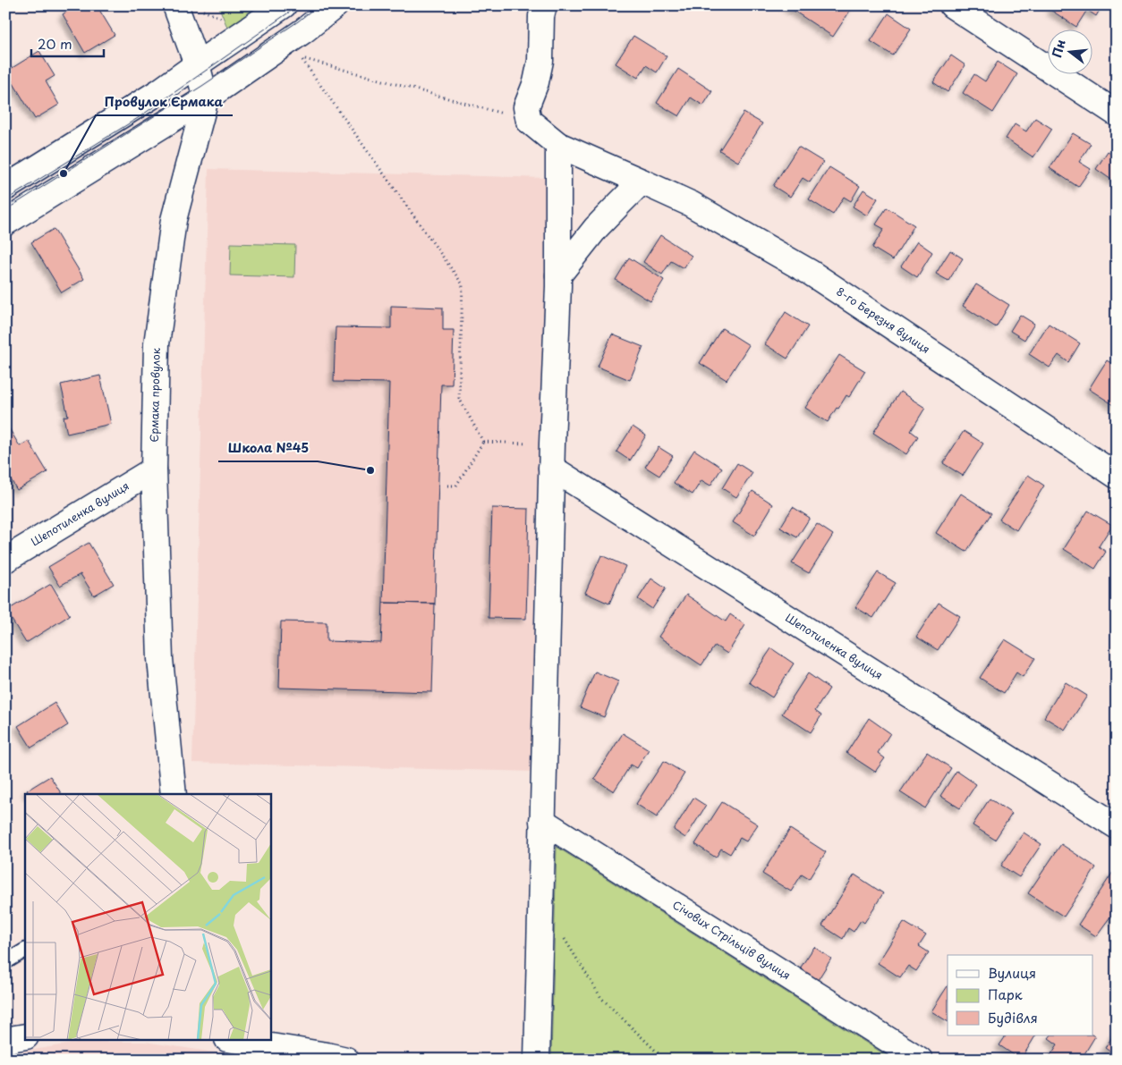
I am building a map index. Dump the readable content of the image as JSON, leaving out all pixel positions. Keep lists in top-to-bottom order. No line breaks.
{"streets":{"street":["8-го Березня вулиця","Єрмака провулок","Шепотиленка вулиця","Січових Стрільців вулиця"]},"crossings":[["Єрмака провулок","Шепотиленка вулиця"]],"places":["Провулок Єрмака","Школа №45"],"legend":["Вулиця","Парк","Будівля"],"scale_bar":"20 m","north":"left"}
